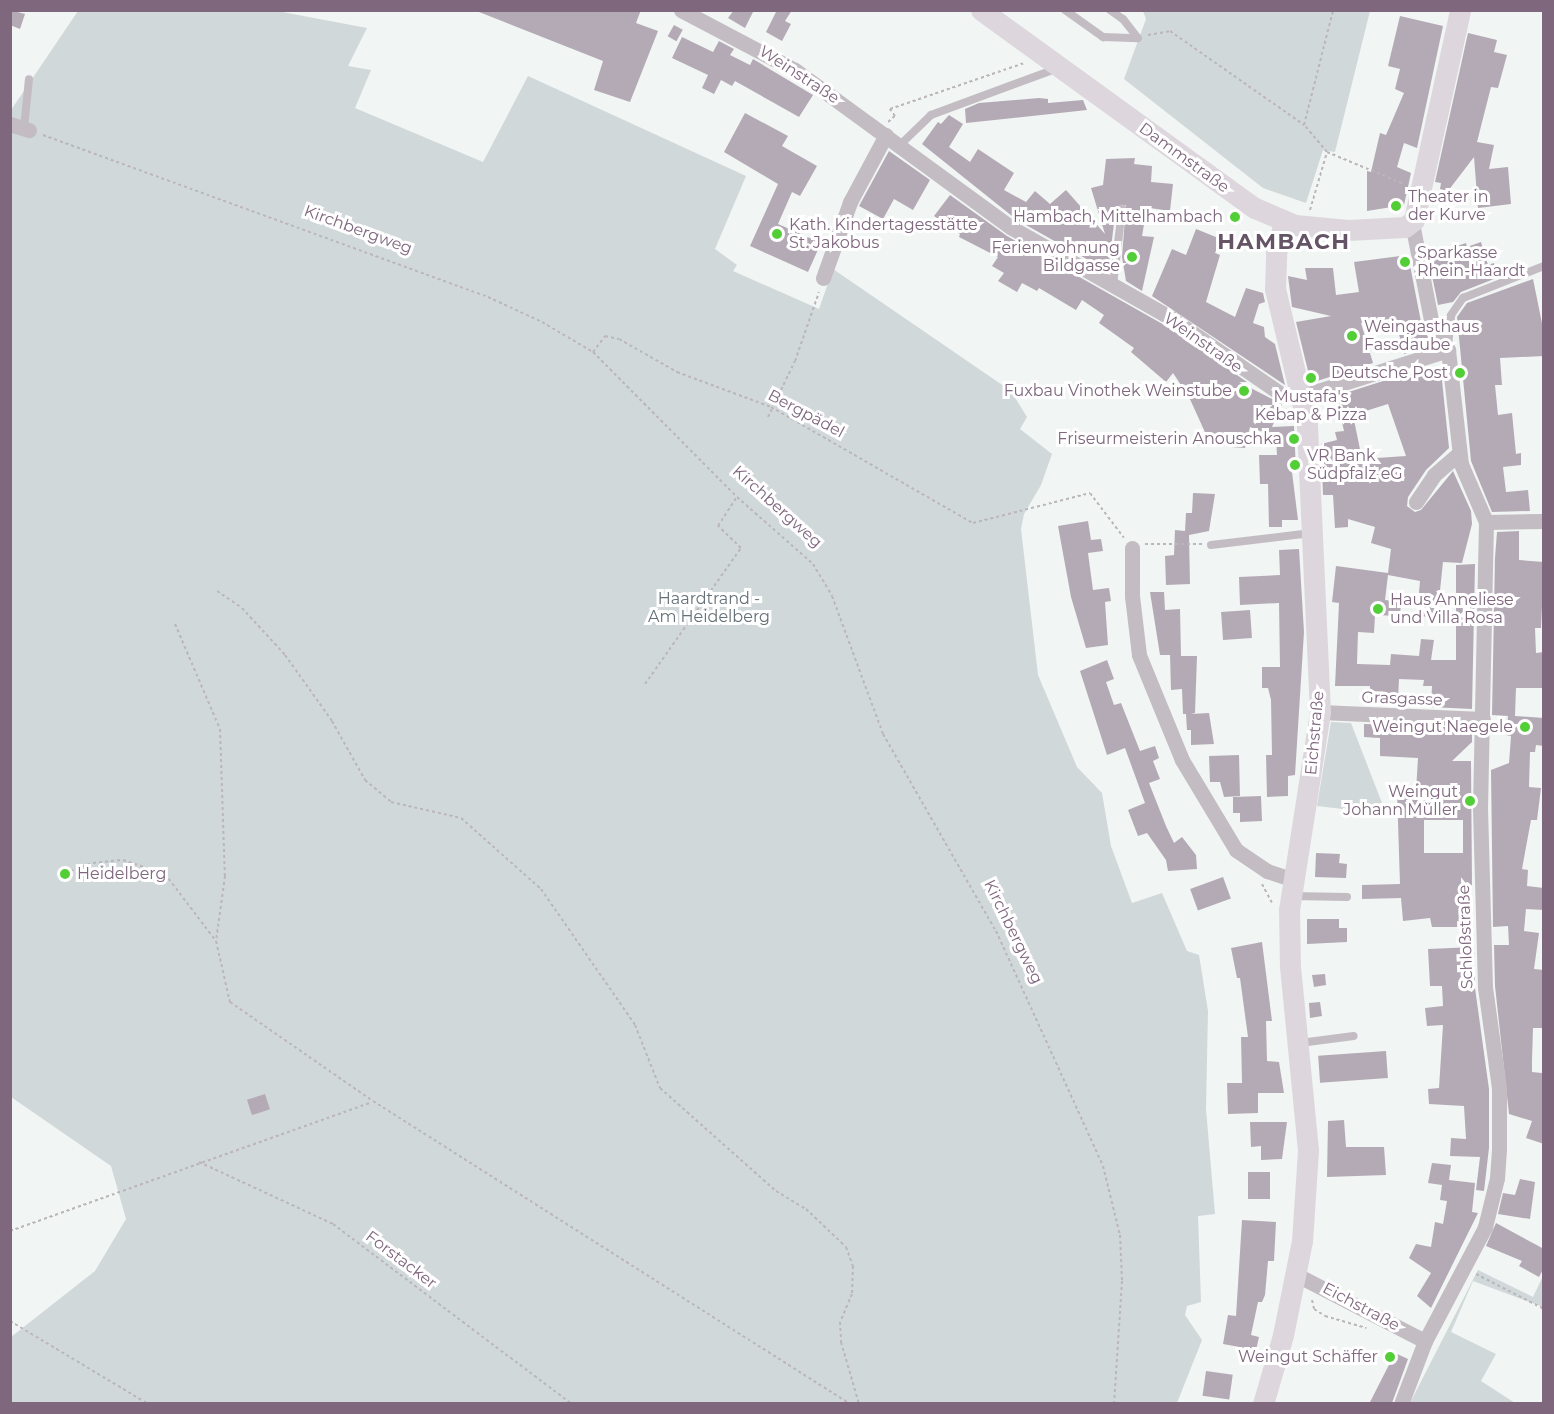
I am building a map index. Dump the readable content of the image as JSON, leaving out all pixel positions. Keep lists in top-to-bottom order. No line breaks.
{"streets":{"street":["Weinstraße","Dammstraße","Grasgasse","Eichstraße","Schloßstraße"],"path":["Kirchbergweg","Bergpädel","Forstacker"]},"crossings":[["Weinstraße","Eichstraße"],["Dammstraße","Eichstraße"],["Kirchbergweg","Bergpädel"],["Grasgasse","Eichstraße"],["Grasgasse","Schloßstraße"],["Eichstraße","Schloßstraße"]],"districts":["HAMBACH"],"parks":["Haardtrand - Am Heidelberg"],"places":["Theater in der Kurve","Hambach, Mittelhambach","Kath. Kindertagesstätte St. Jakobus","Ferienwohnung Bildgasse","Sparkasse Rhein-Haardt","Weingasthaus Fassdaube","Deutsche Post","Mustafa's Kebap & Pizza","Fuxbau Vinothek Weinstube","Friseurmeisterin Anouschka","VR Bank Südpfalz eG","Haus Anneliese und Villa Rosa","Weingut Naegele","Weingut Johann Müller","Heidelberg","Weingut Schäffer"]}
